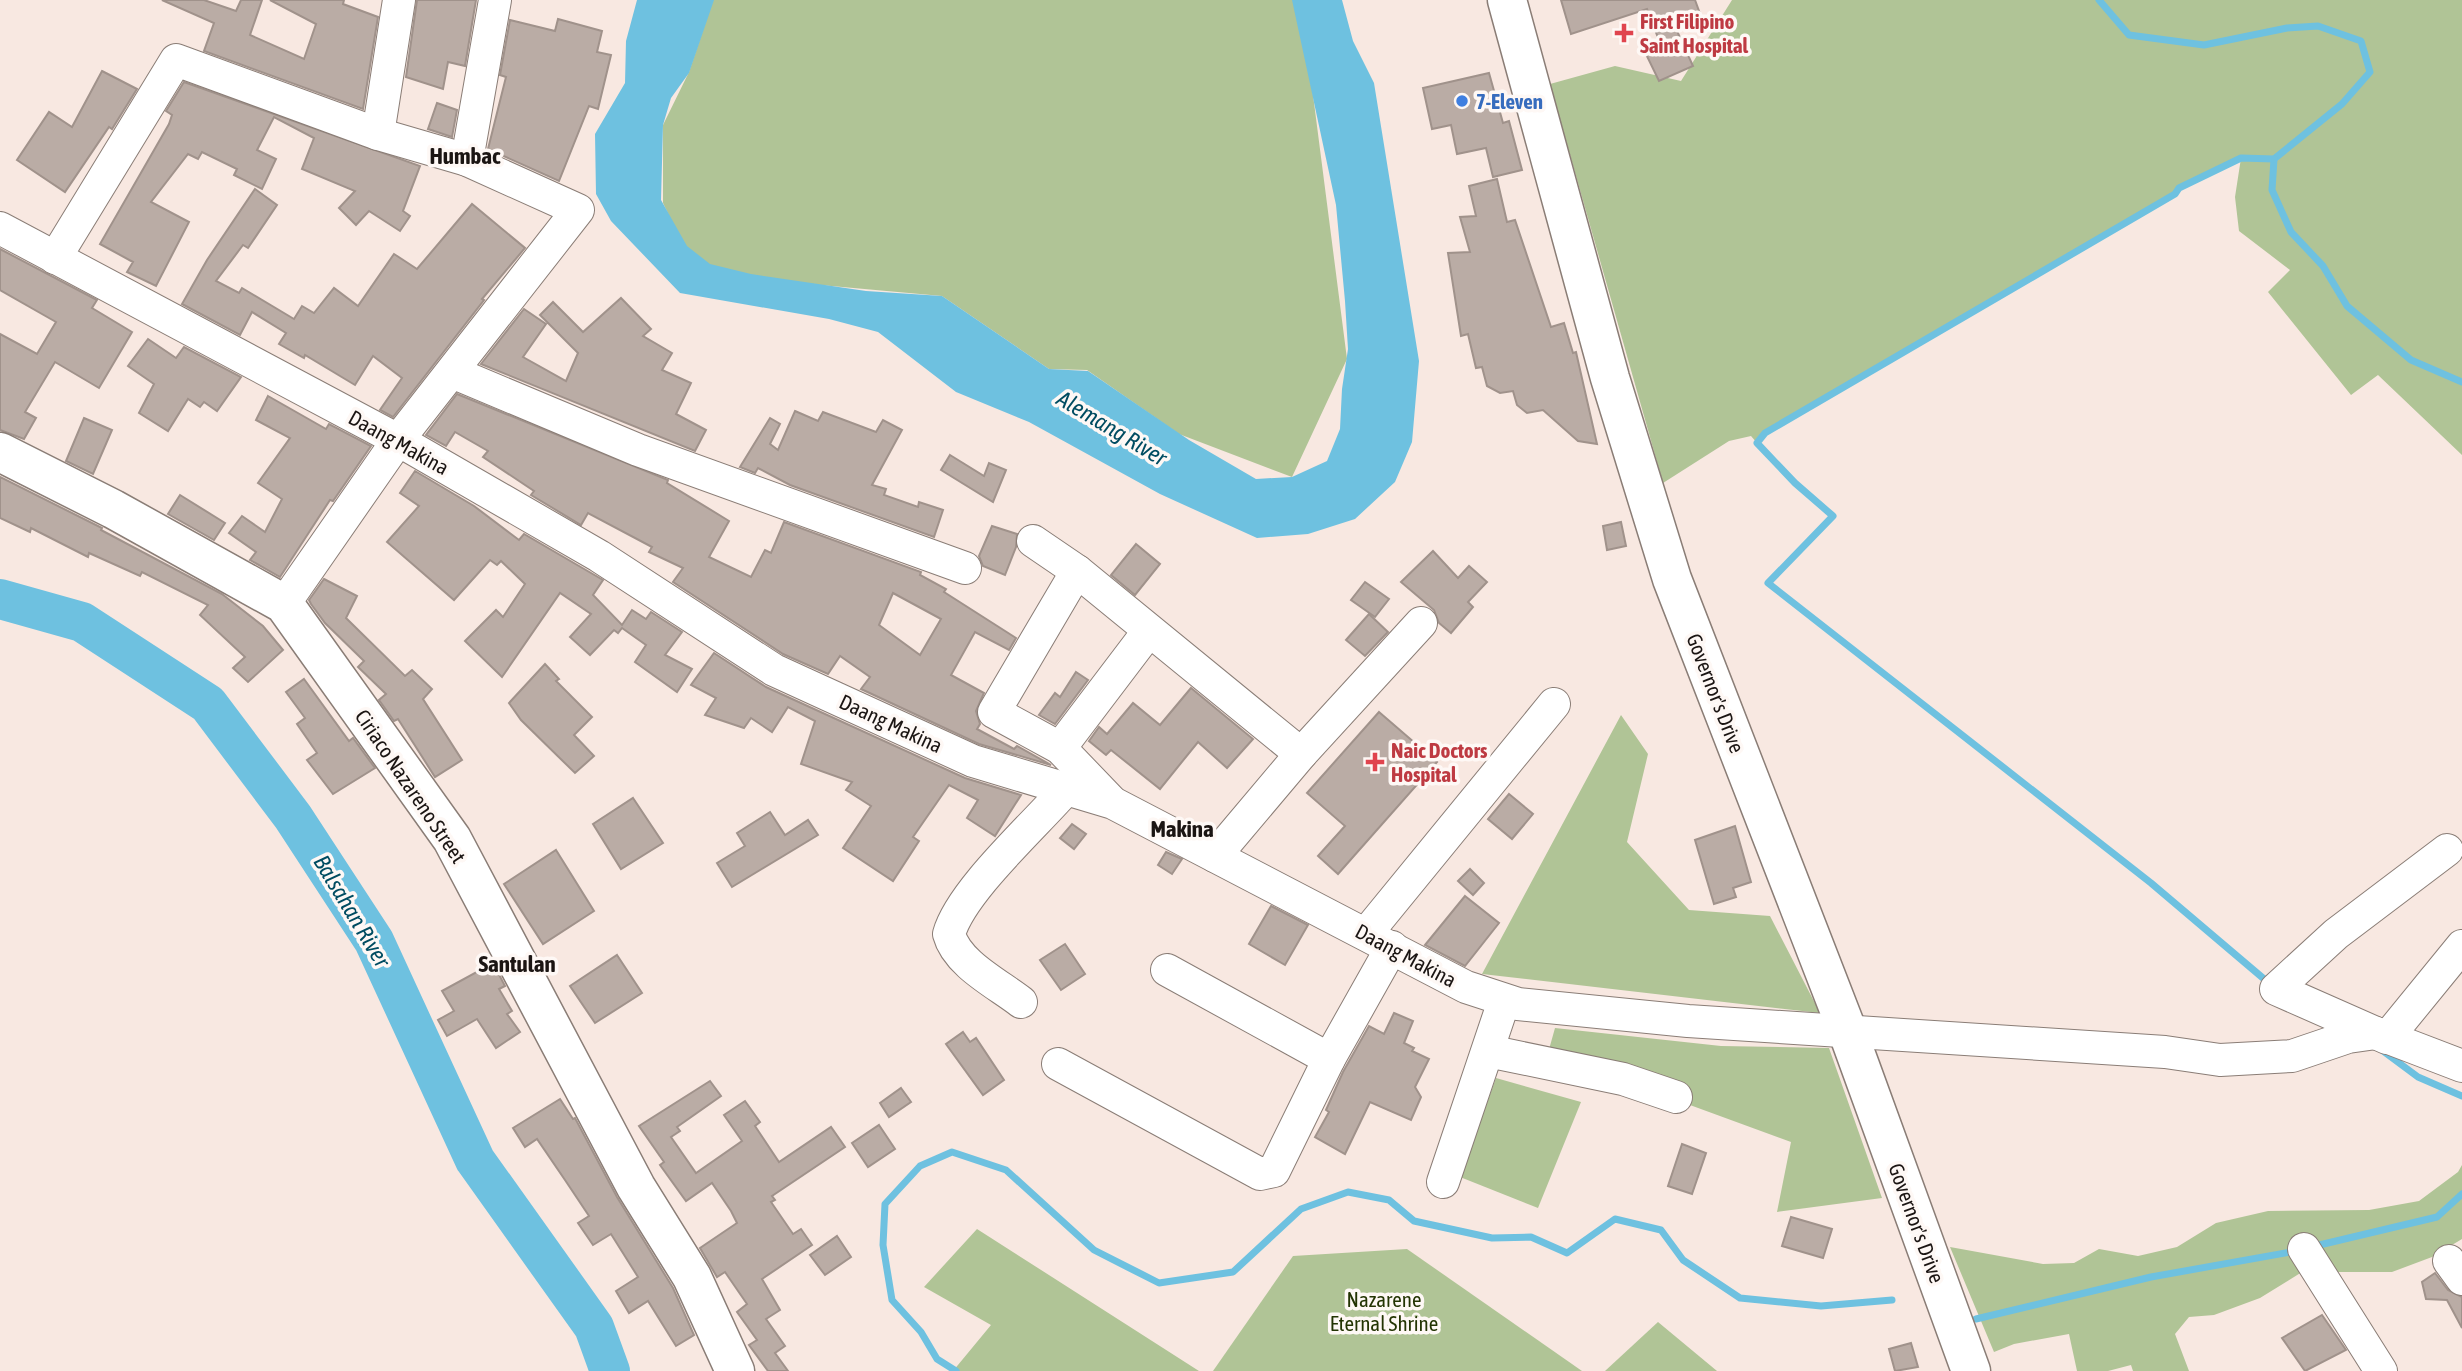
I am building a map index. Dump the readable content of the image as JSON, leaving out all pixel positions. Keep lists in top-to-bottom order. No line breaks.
{"streets":{"main road":["Governor's Drive","Ciriaco Nazareno Street"],"street":["Daang Makina"]},"crossings":[["Daang Makina","Governor's Drive"]],"districts":["Humbac","Makina","Santulan"],"water":["Alemang River","Balsahan River"],"parks":["Nazarene Eternal Shrine"],"places":{"health":["First Filipino Saint Hospital","Naic Doctors Hospital"],"other":["7-Eleven"]}}
